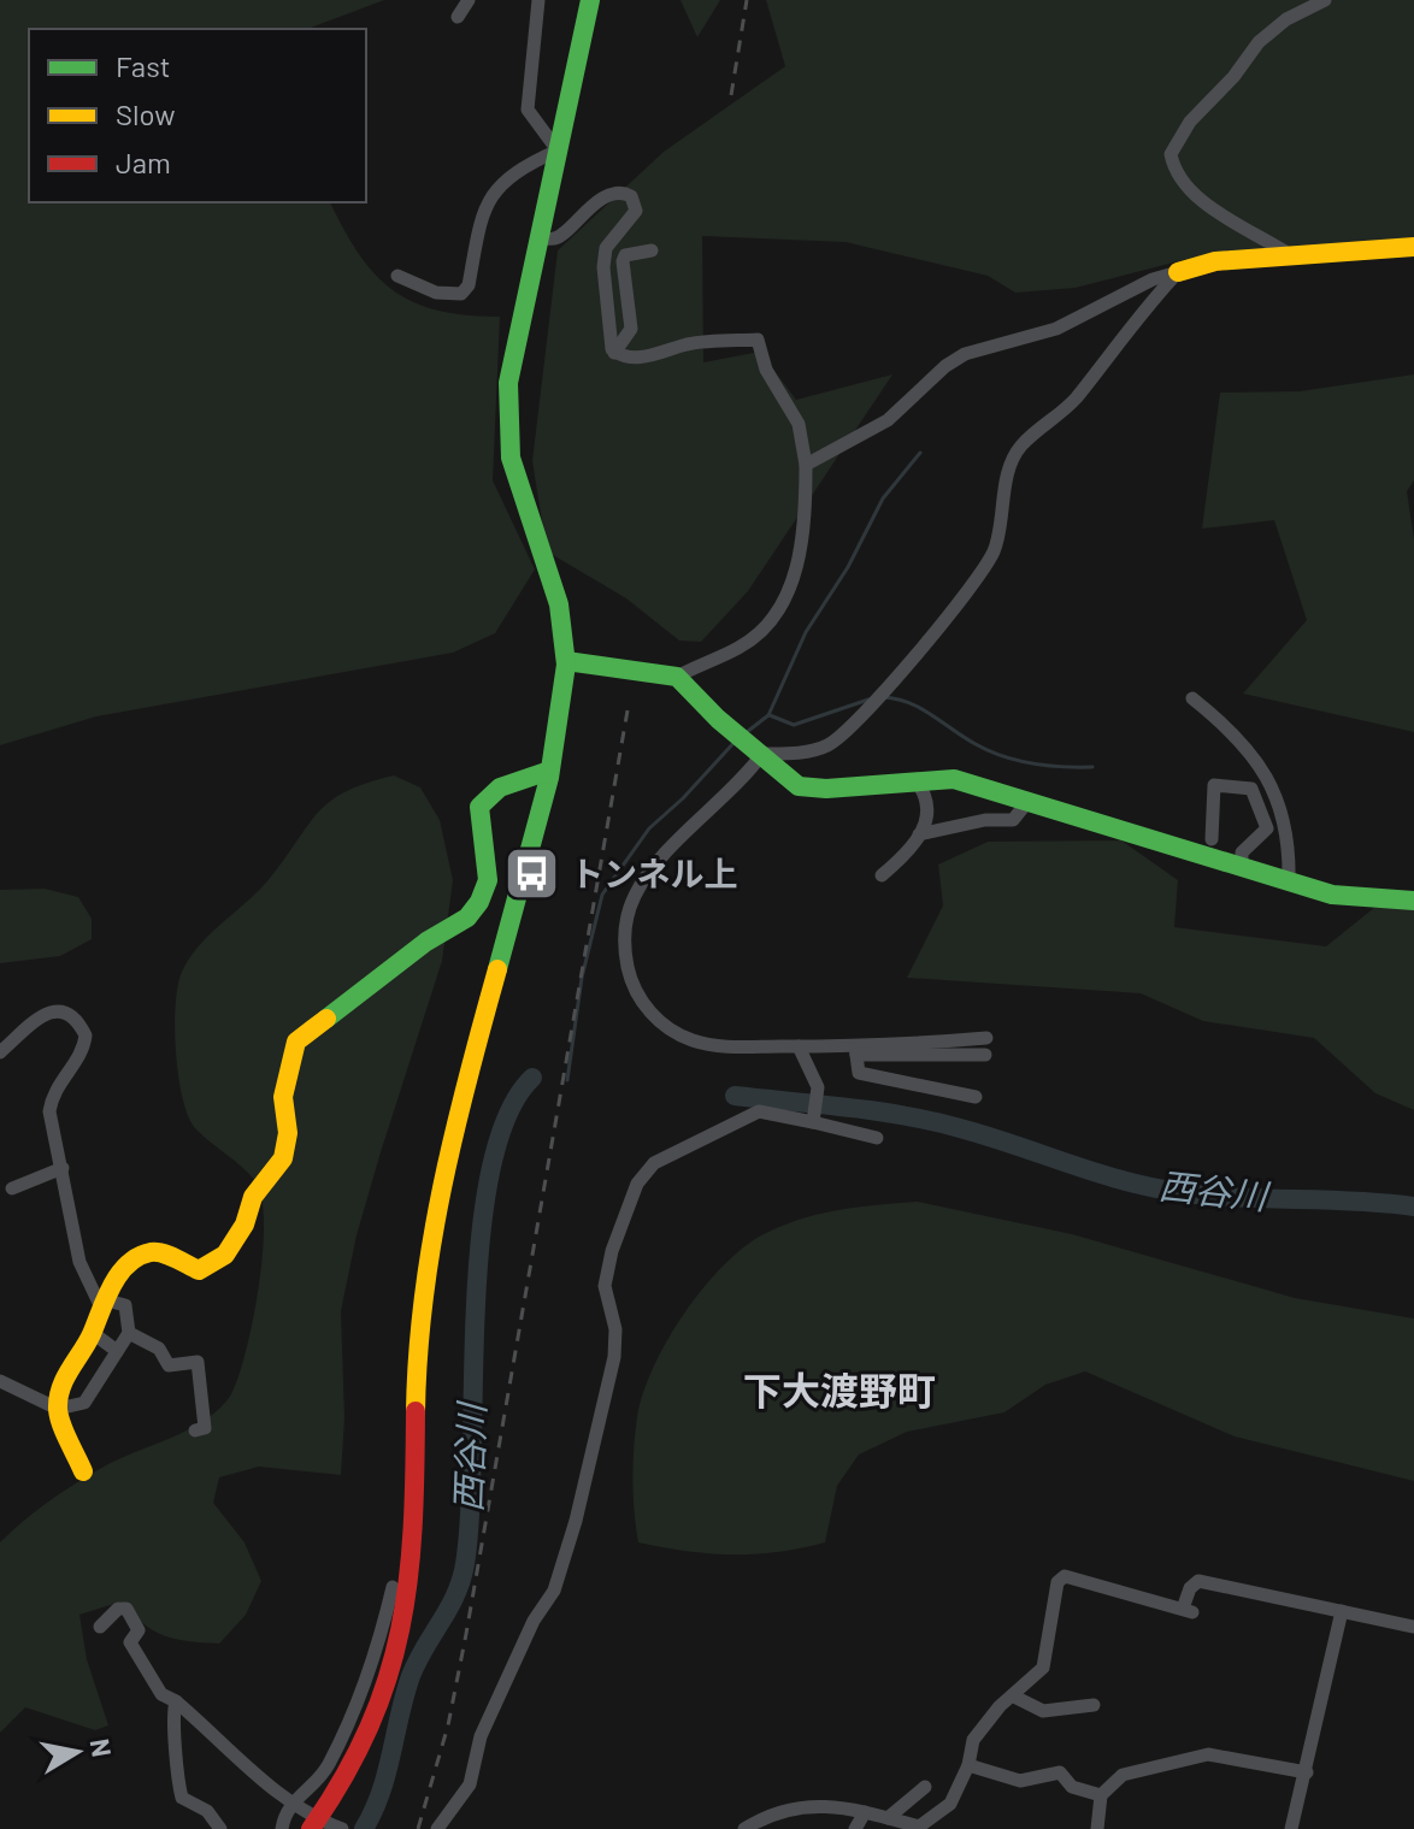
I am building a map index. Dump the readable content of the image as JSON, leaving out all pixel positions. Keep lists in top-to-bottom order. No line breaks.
{"districts":["下大渡野町"],"water":["西谷川"],"places":{"bus stop":["トンネル上"]},"legend":["Fast","Slow","Jam"],"north":"right"}
